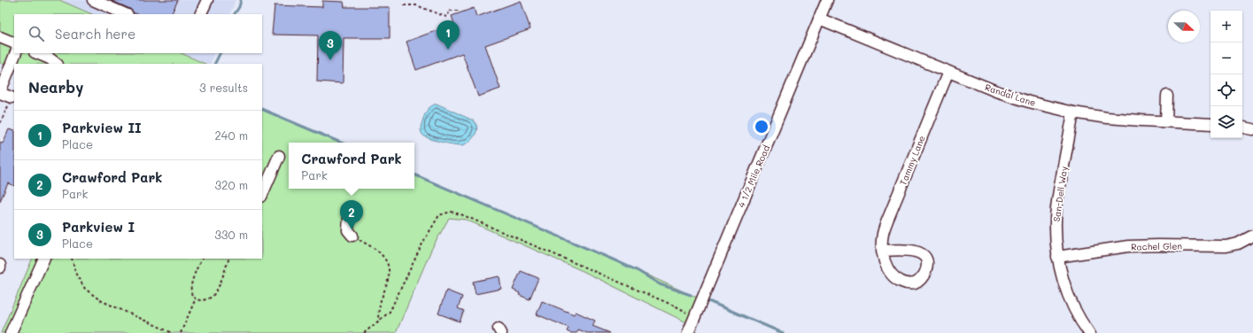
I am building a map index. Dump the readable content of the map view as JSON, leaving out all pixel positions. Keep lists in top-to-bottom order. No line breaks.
{"streets":{"street":["Randal Lane","Tammy Lane","4 1/2 Mile Road","San-Dell Way","Rachel Glen"]},"crossings":[["Randal Lane","Tammy Lane"],["Randal Lane","4 1/2 Mile Road"],["Randal Lane","San-Dell Way"],["San-Dell Way","Rachel Glen"]],"north":"right","page":{"map_buttons":["+","−"],"search":"Search here","pins":["1","3","2"],"heading":["Nearby","3 results"],"list":[{"mark":"1","name":"Parkview II","note":"Place","value":"240 m"},{"mark":"2","name":"Crawford Park","note":"Park","value":"320 m"},{"mark":"3","name":"Parkview I","note":"Place","value":"330 m"}],"popup":["Crawford Park","Park"]}}
